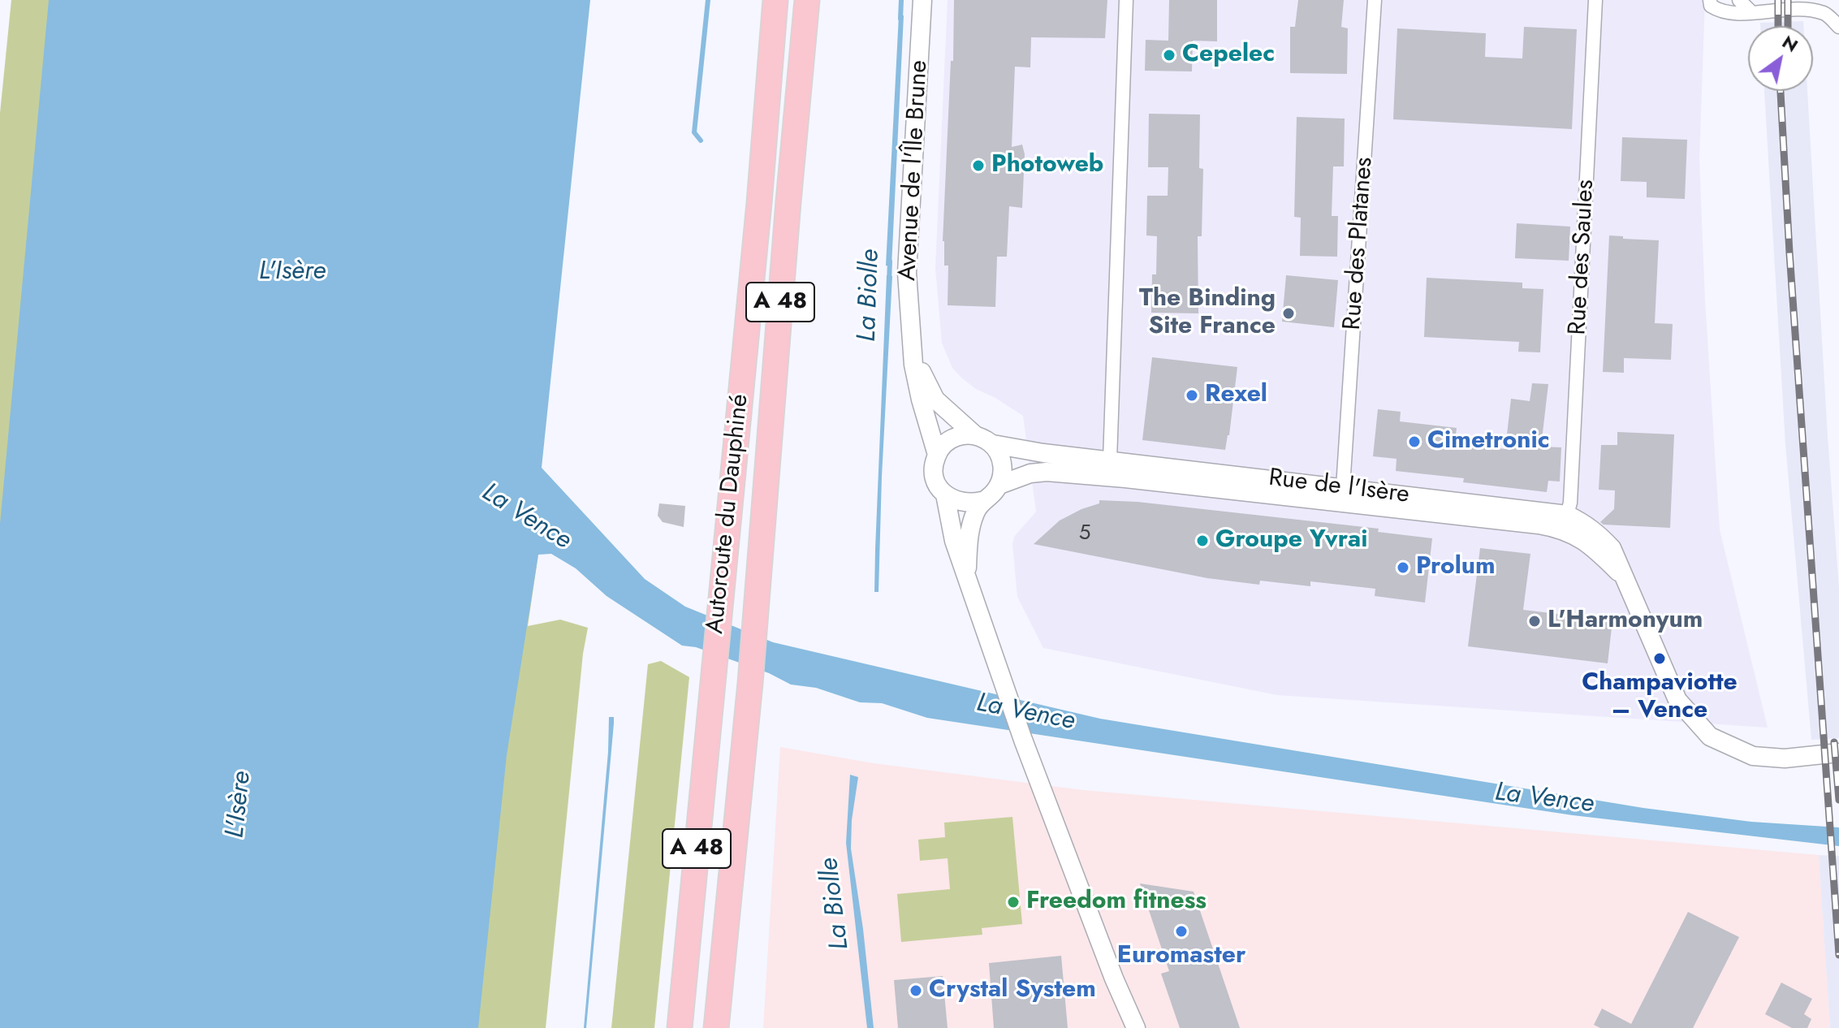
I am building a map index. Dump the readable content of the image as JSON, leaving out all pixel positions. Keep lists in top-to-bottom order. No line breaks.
{"streets":{"highway":["A 48","Autoroute du Dauphiné"],"street":["Avenue de l'Île Brune","Rue des Platanes","Rue des Saules","Rue de l'Isère"]},"crossings":[["Avenue de l'Île Brune","Rue de l'Isère"],["Rue des Platanes","Rue de l'Isère"],["Rue des Saules","Rue de l'Isère"]],"water":["L'Isère","La Biolle","La Vence"],"places":["Cepelec","Photoweb","The Binding Site France","Rexel","Cimetronic","Groupe Yvrai","Prolum","L'Harmonyum","Champaviotte – Vence","Freedom fitness","Euromaster","Crystal System"],"house_numbers":["5"],"north":"top right"}
